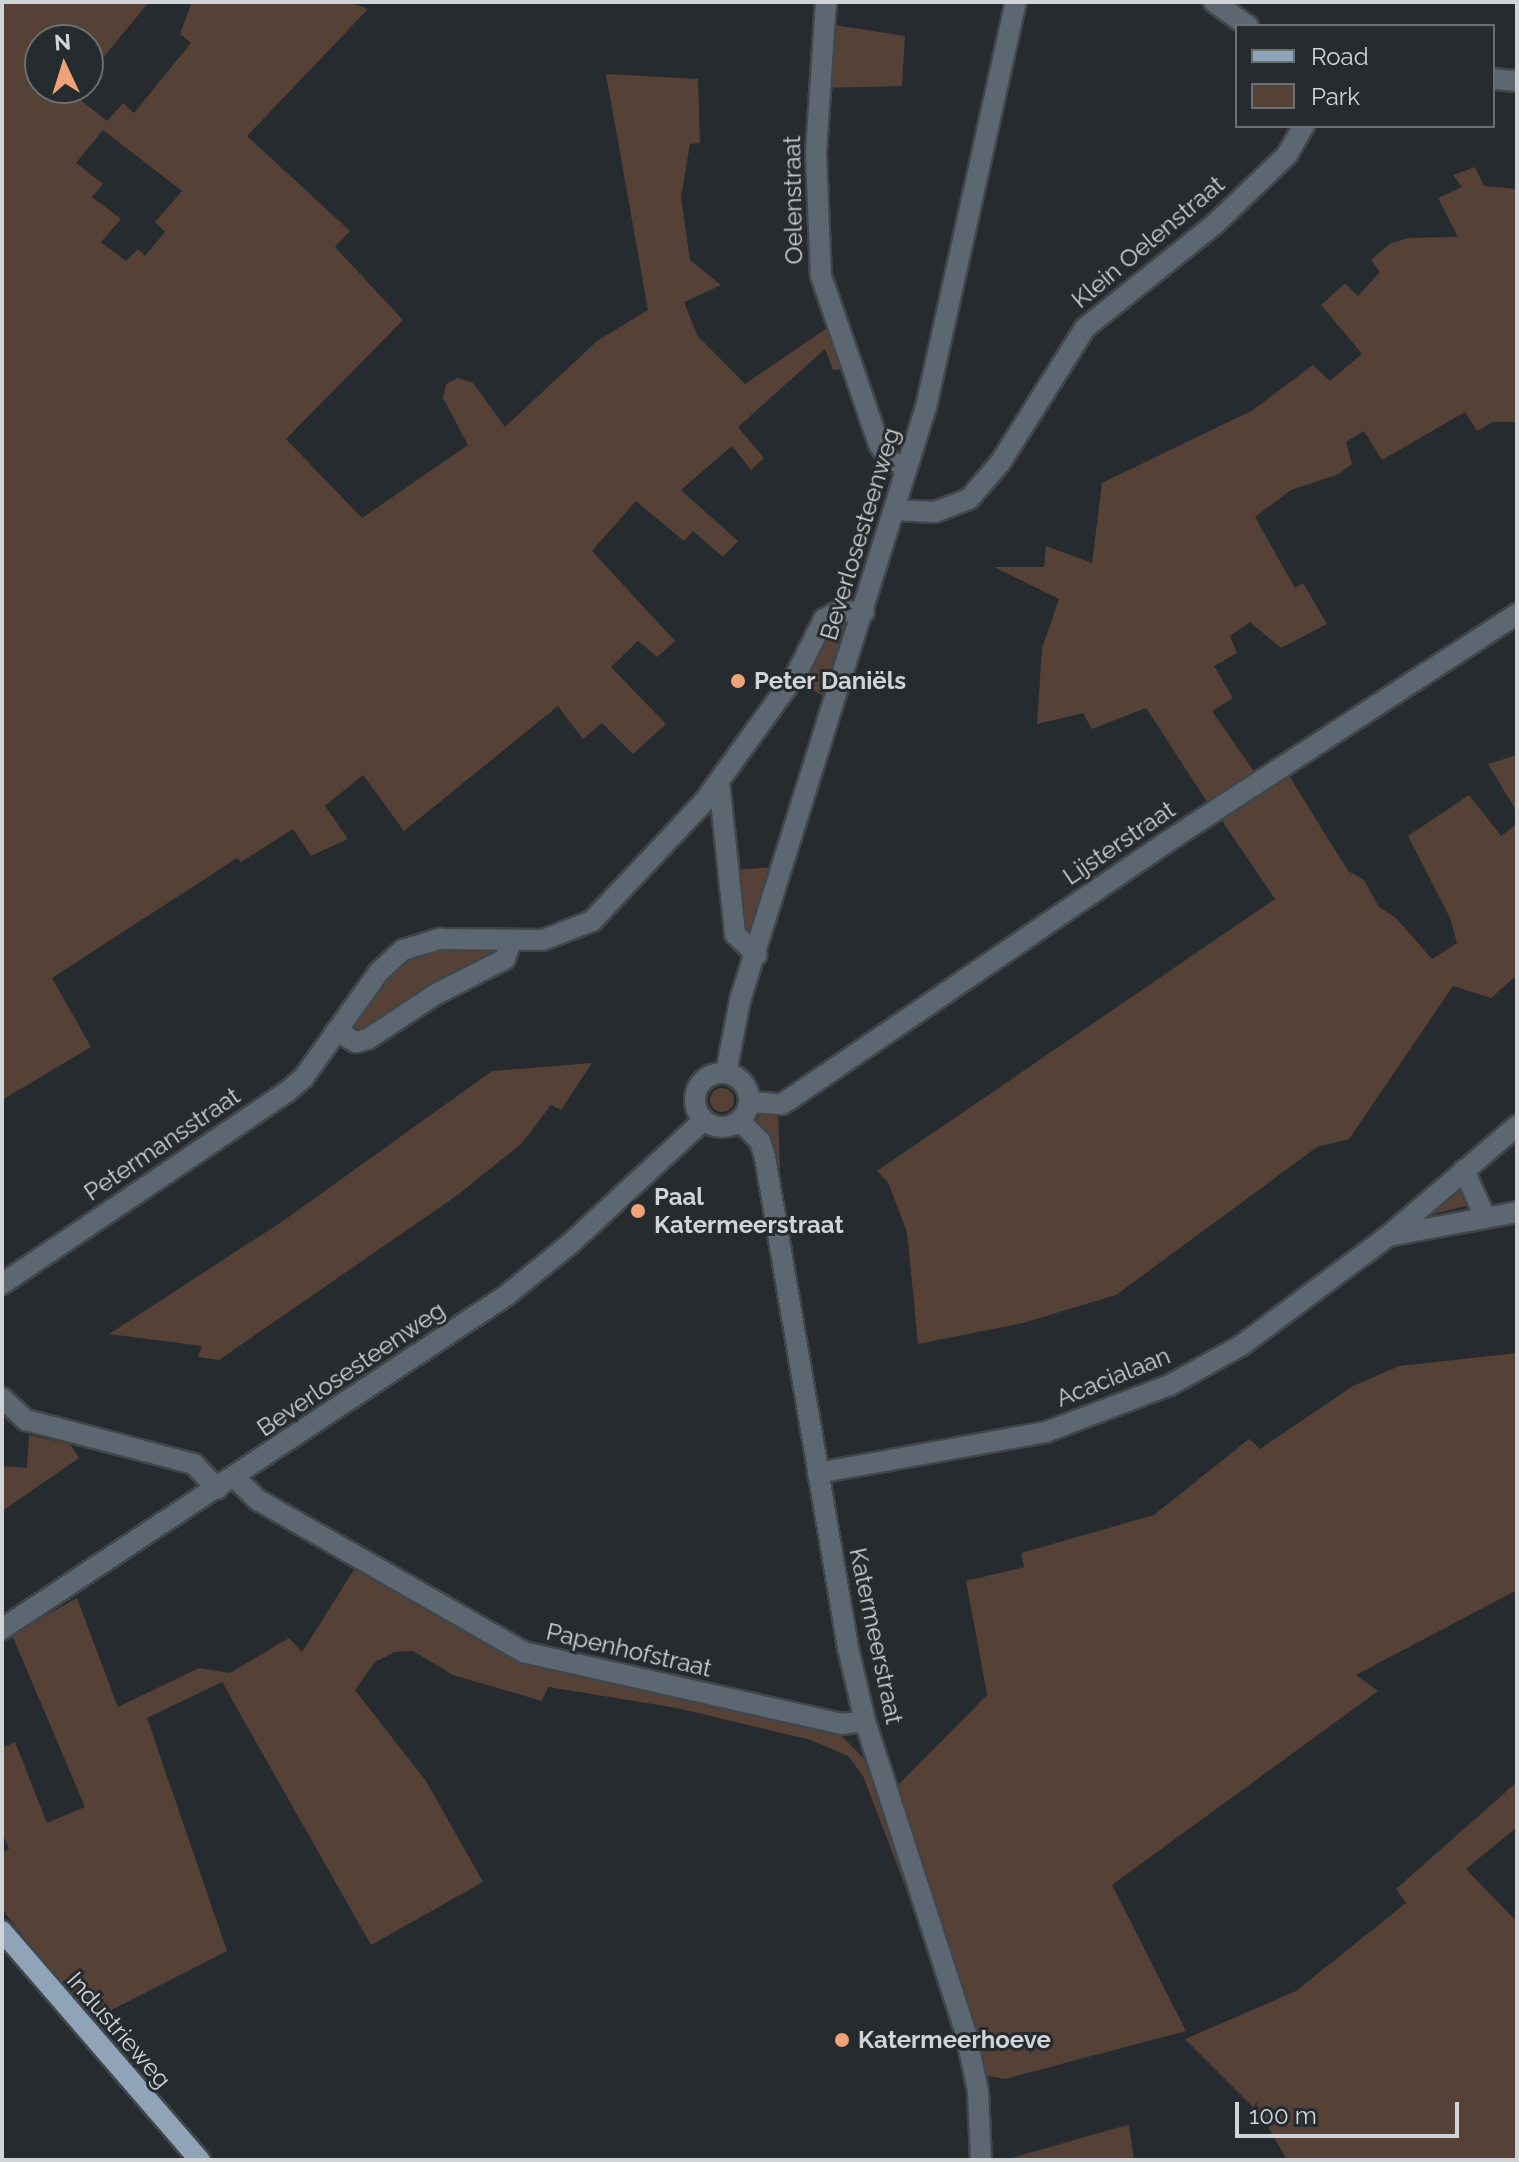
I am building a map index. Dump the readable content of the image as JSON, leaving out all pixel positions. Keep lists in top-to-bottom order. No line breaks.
{"streets":{"main road":["Industrieweg"],"street":["Oelenstraat","Klein Oelenstraat","Beverlosesteenweg","Lijsterstraat","Petermansstraat","Acacialaan","Katermeerstraat","Papenhofstraat"]},"crossings":[["Oelenstraat","Beverlosesteenweg"],["Klein Oelenstraat","Beverlosesteenweg"],["Beverlosesteenweg","Lijsterstraat"],["Beverlosesteenweg","Petermansstraat"],["Beverlosesteenweg","Katermeerstraat"],["Beverlosesteenweg","Papenhofstraat"],["Lijsterstraat","Katermeerstraat"],["Acacialaan","Katermeerstraat"],["Katermeerstraat","Papenhofstraat"]],"places":["Peter Daniëls","Paal Katermeerstraat","Katermeerhoeve"],"legend":["Road","Park"],"scale_bar":"100 m","north":"top"}
